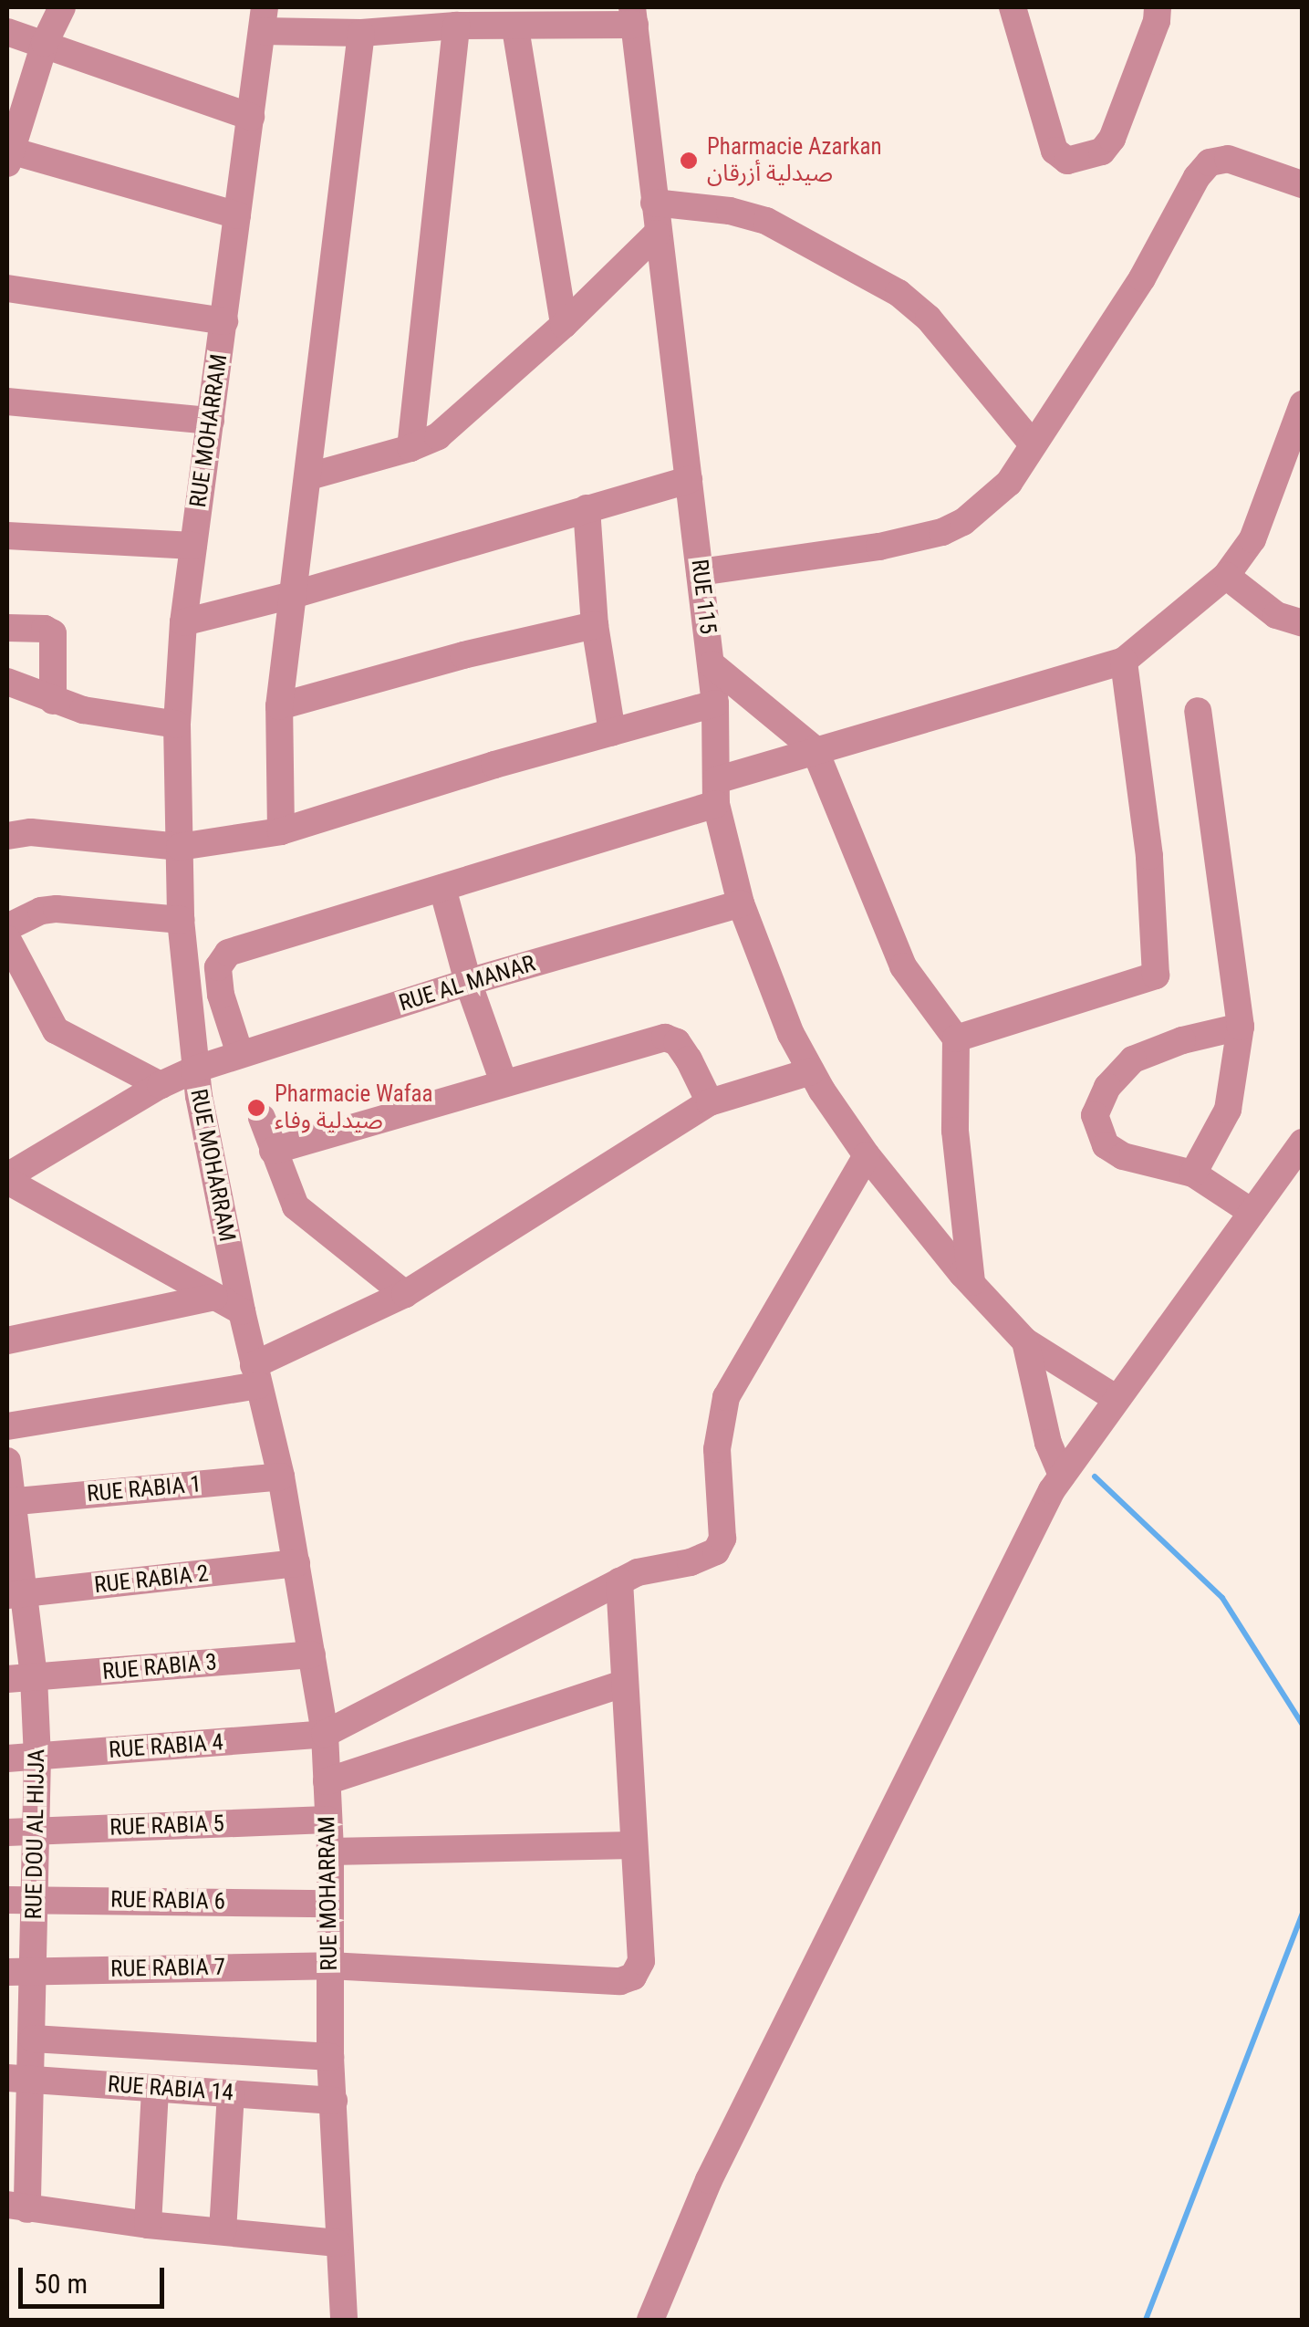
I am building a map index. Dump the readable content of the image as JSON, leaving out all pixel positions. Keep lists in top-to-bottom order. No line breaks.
{"streets":{"street":["RUE MOHARRAM","RUE 115","RUE AL MANAR","RUE RABIA 1","RUE RABIA 2","RUE RABIA 3","RUE RABIA 4","RUE RABIA 5","RUE DOU AL HIJJA","RUE RABIA 6","RUE RABIA 7","RUE RABIA 14"]},"crossings":[["RUE MOHARRAM","RUE AL MANAR"],["RUE MOHARRAM","RUE RABIA 1"],["RUE MOHARRAM","RUE RABIA 2"],["RUE MOHARRAM","RUE RABIA 3"],["RUE MOHARRAM","RUE RABIA 4"],["RUE MOHARRAM","RUE RABIA 5"],["RUE MOHARRAM","RUE RABIA 6"],["RUE MOHARRAM","RUE RABIA 7"],["RUE MOHARRAM","RUE RABIA 14"],["RUE 115","RUE AL MANAR"],["RUE RABIA 1","RUE DOU AL HIJJA"],["RUE RABIA 2","RUE DOU AL HIJJA"],["RUE RABIA 3","RUE DOU AL HIJJA"],["RUE RABIA 4","RUE DOU AL HIJJA"],["RUE RABIA 5","RUE DOU AL HIJJA"],["RUE DOU AL HIJJA","RUE RABIA 6"],["RUE DOU AL HIJJA","RUE RABIA 7"],["RUE DOU AL HIJJA","RUE RABIA 14"]],"places":["Pharmacie Azarkan صيدلية أزرقان","Pharmacie Wafaa صيدلية وفاء"],"scale_bar":"50 m"}
